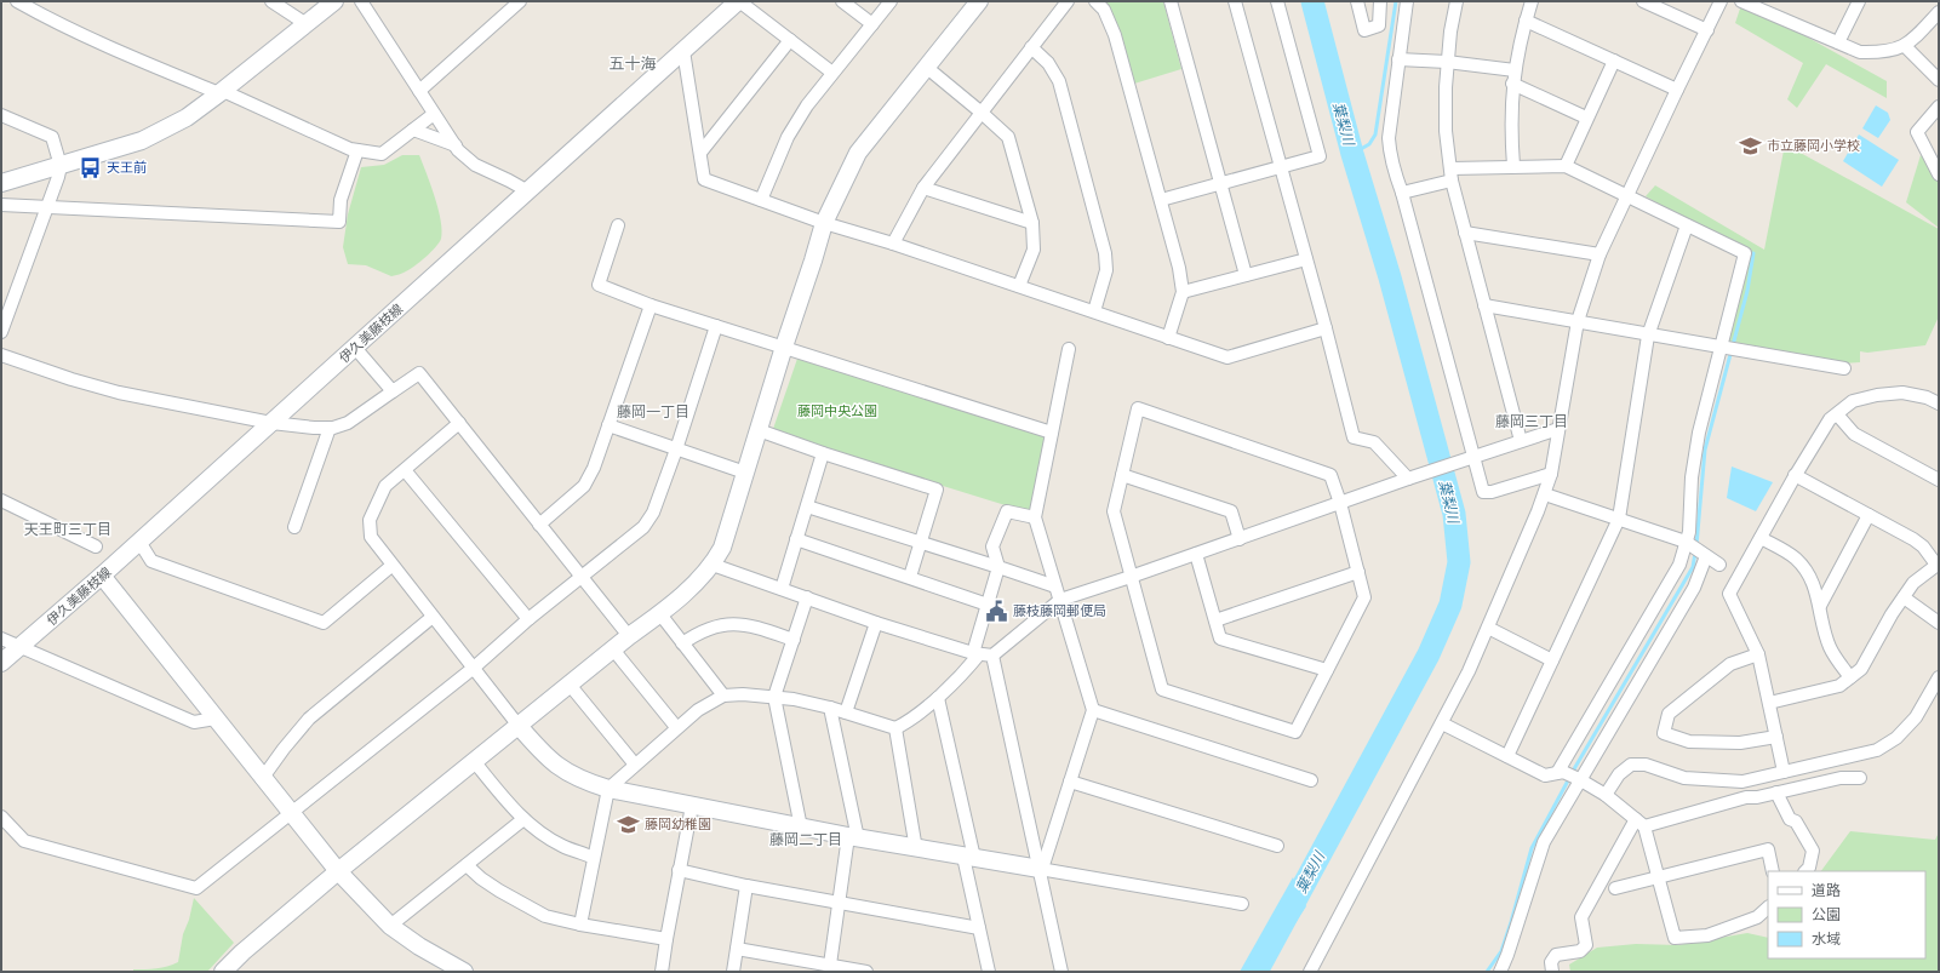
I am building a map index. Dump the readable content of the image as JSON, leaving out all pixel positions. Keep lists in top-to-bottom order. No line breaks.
{"streets":{"street":["伊久美藤枝線"]},"districts":["五十海","藤岡一丁目","藤岡三丁目","天王町三丁目","藤岡二丁目"],"water":["葉梨川"],"parks":["藤岡中央公園"],"places":{"school or university":["市立藤岡小学校","藤岡幼稚園"],"bus stop":["天王前"],"public building":["藤枝藤岡郵便局"]},"legend":["道路","公園","水域"]}
